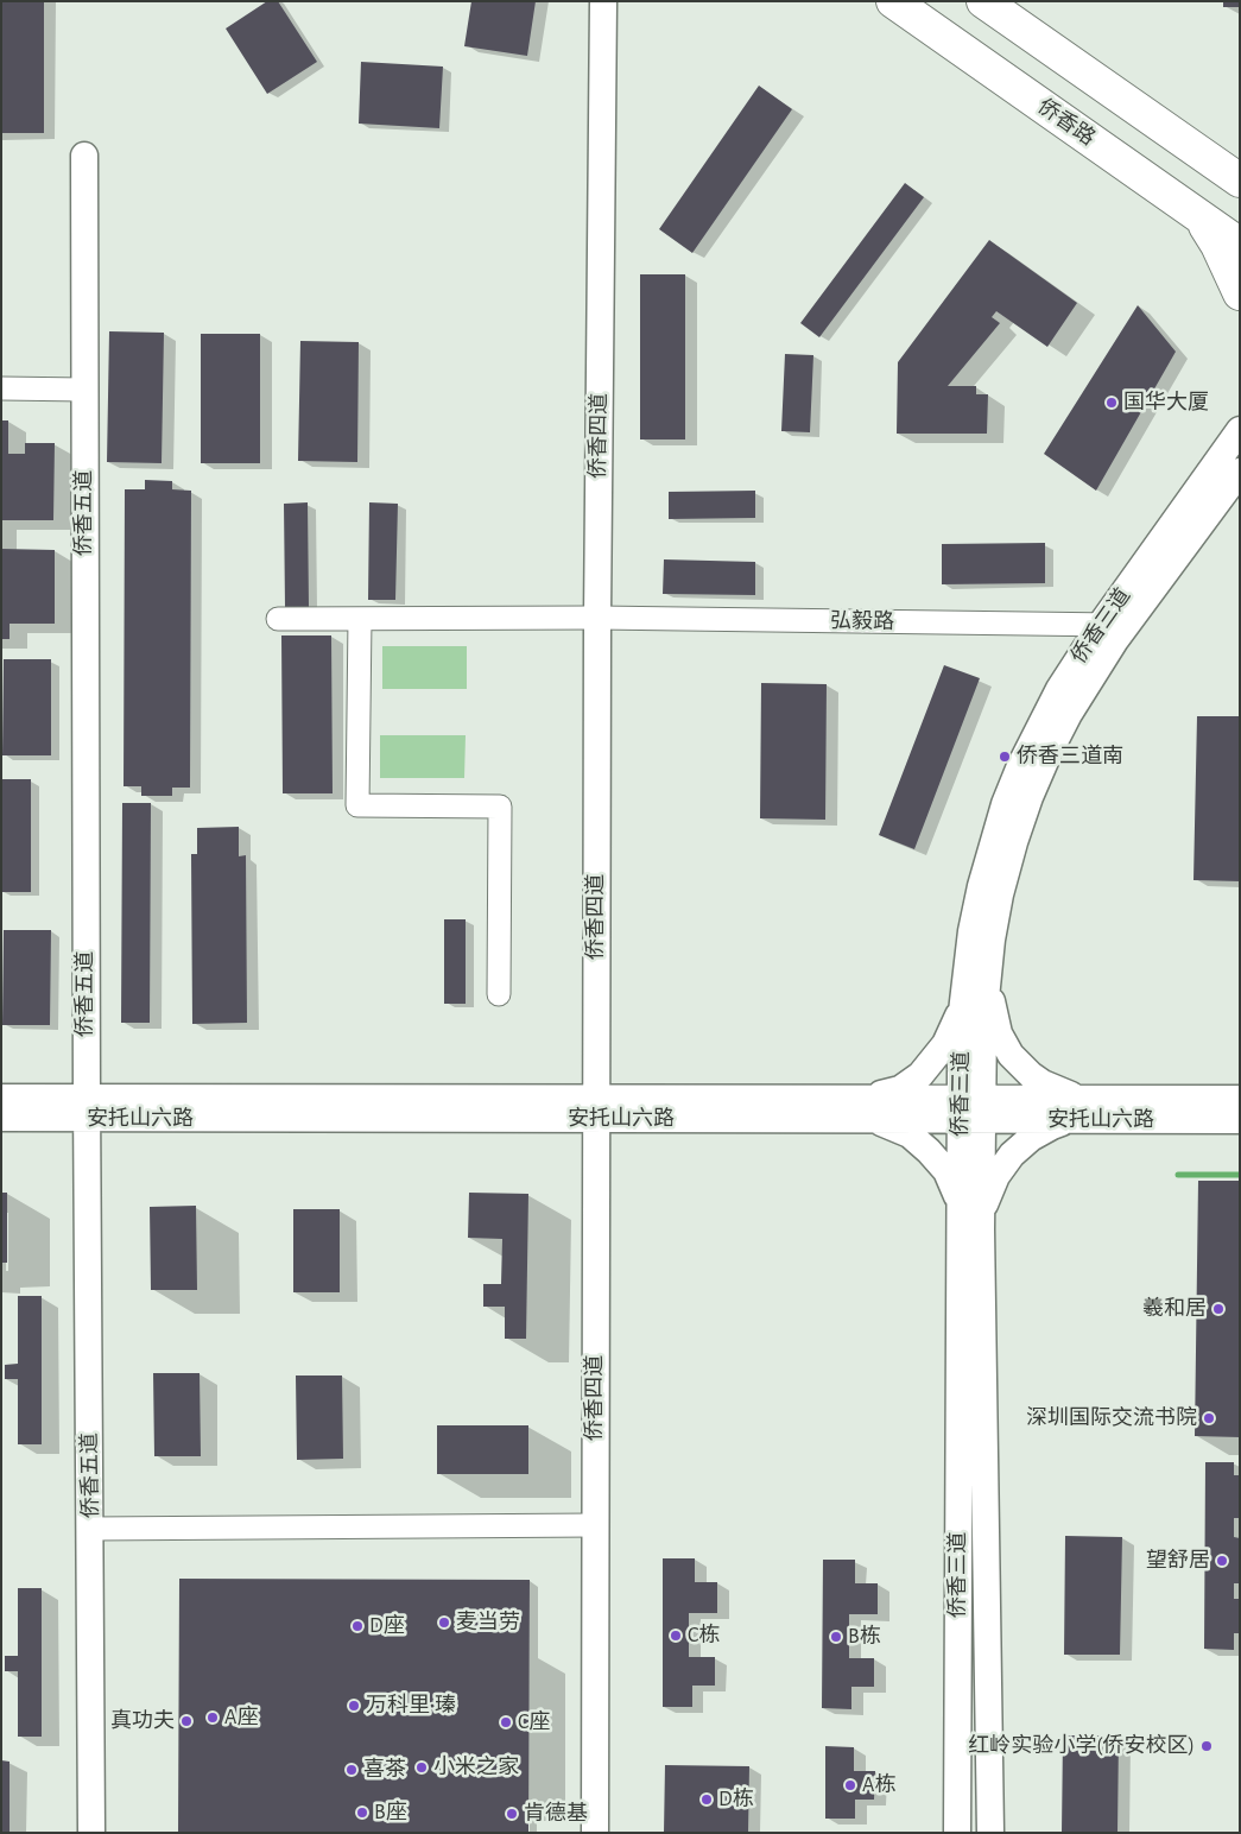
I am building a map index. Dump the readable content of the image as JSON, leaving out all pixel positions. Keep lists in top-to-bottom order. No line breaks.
{"streets":{"main road":["侨香路"],"street":["侨香四道","侨香五道","弘毅路","侨香三道","安托山六路"]},"crossings":[["侨香四道","弘毅路"],["侨香四道","安托山六路"],["侨香五道","安托山六路"],["弘毅路","侨香三道"],["侨香三道","安托山六路"]],"places":["国华大厦","侨香三道南","羲和居","深圳国际交流书院","望舒居","麦当劳","D座","C栋","B栋","万科里·瑧","A座","真功夫","C座","红岭实验小学(侨安校区)","小米之家","喜茶","A栋","D栋","B座","肯德基"]}
